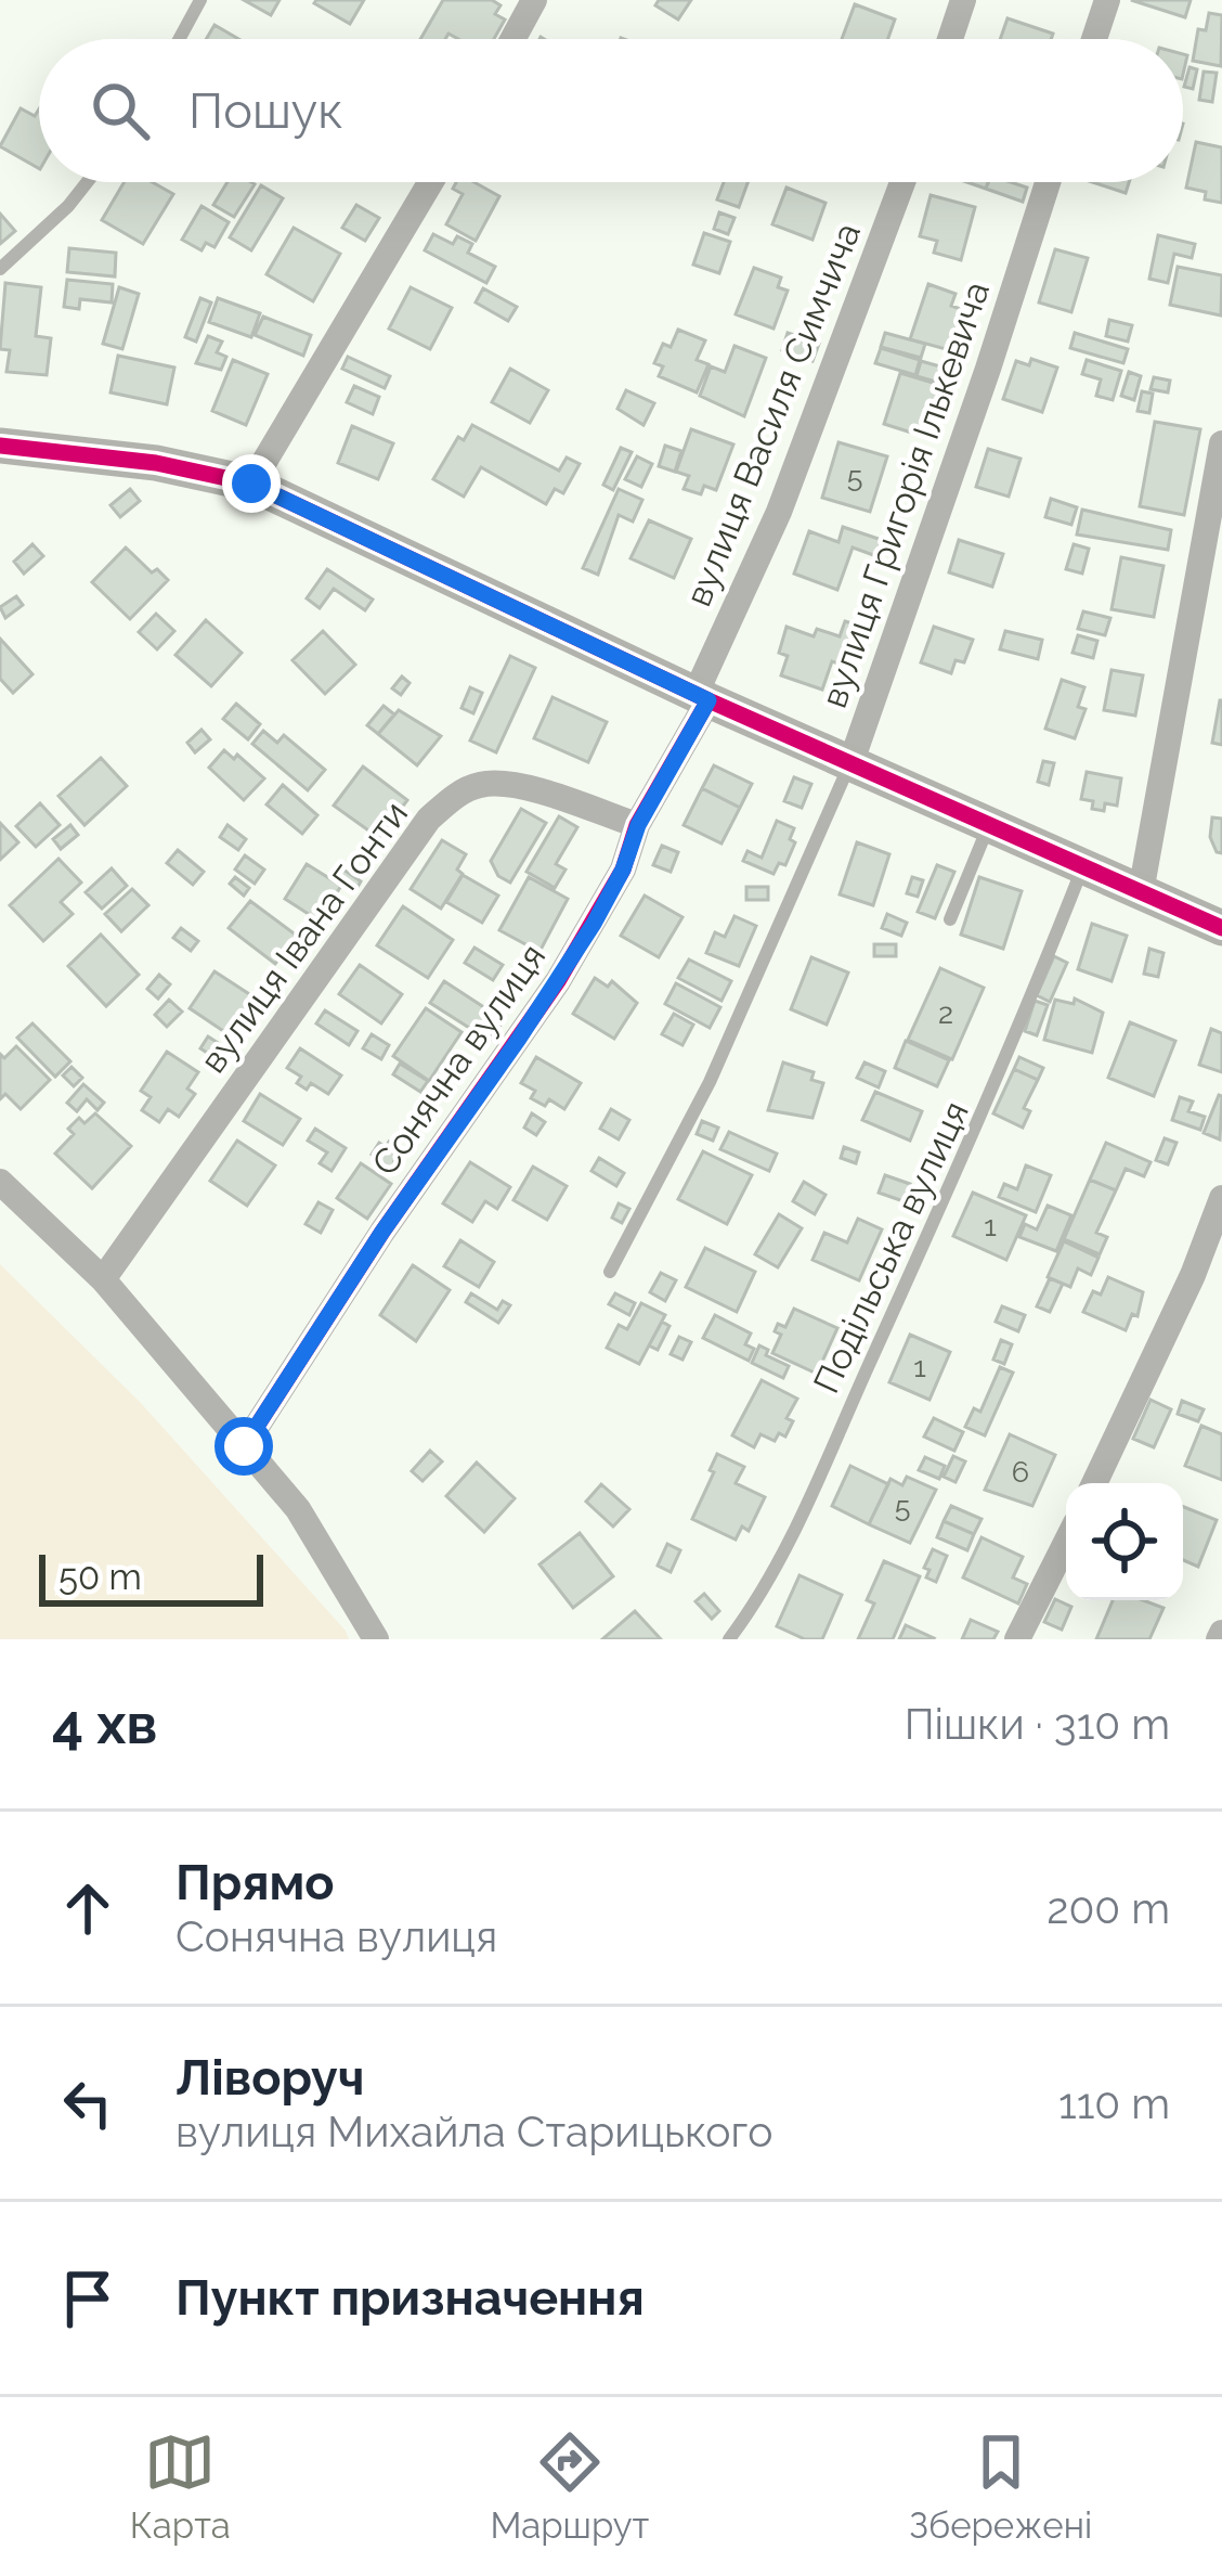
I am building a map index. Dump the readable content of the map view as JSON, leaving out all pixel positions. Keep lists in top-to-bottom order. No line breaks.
{"streets":{"street":["вулиця Василя Симчича","вулиця Григорія Ількевича","вулиця Івана Гонти","Сонячна вулиця"],"lane":["Подільська вулиця"]},"crossings":[["вулиця Василя Симчича","Сонячна вулиця"],["вулиця Івана Гонти","Сонячна вулиця"]],"house_numbers":["5","2","1","1","6","5"],"scale_bar":"50 m","page":{"search":"Пошук","scale":"50 m","heading":["4 хв","Пішки · 310 m"],"list":[["Прямо","Сонячна вулиця","200 m"],["Ліворуч","вулиця Михайла Старицького","110 m"],"Пункт призначення"],"nav":["Карта","Маршрут","Збережені"]}}
